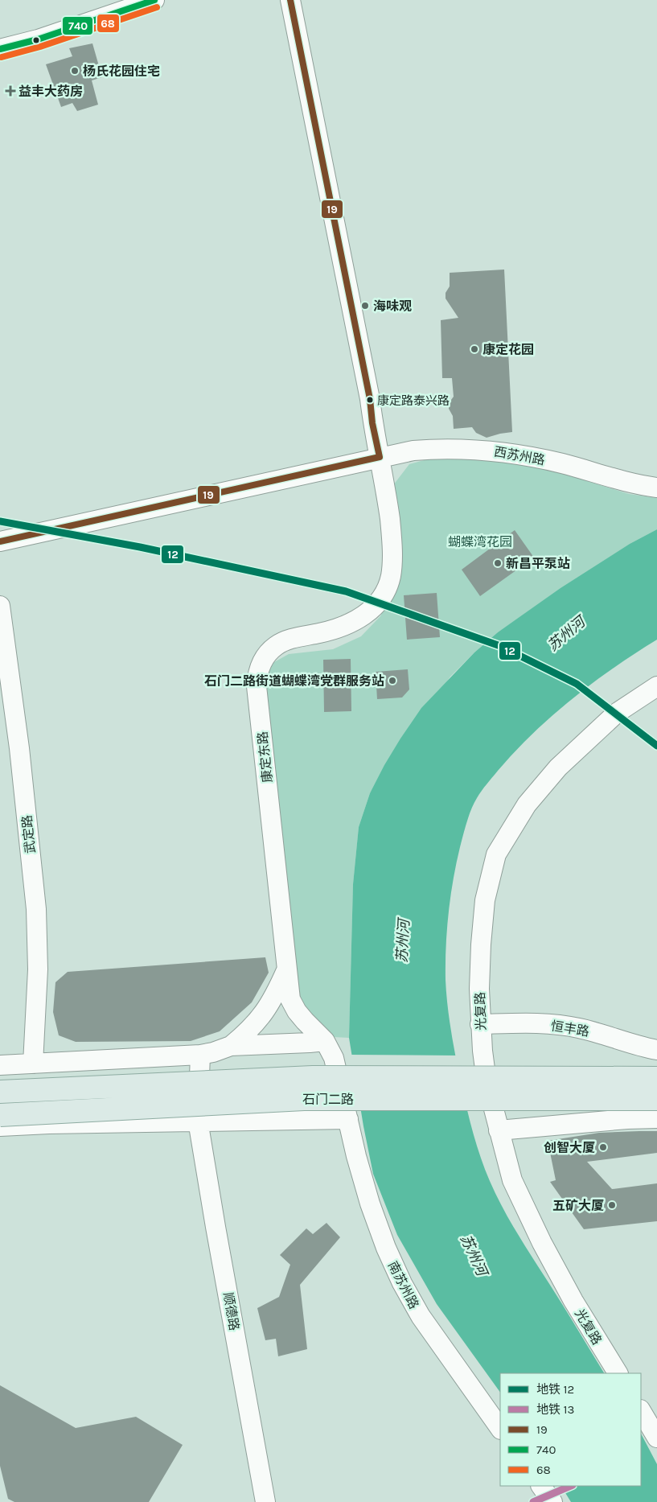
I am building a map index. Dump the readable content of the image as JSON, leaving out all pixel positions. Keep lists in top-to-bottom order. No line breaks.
{"streets":{"main road":["石门二路"],"street":["西苏州路","康定东路","武定路","光复路","恒丰路","南苏州路","顺德路"]},"crossings":[["西苏州路","康定东路"],["康定东路","石门二路"],["康定东路","南苏州路"],["光复路","恒丰路"],["石门二路","南苏州路"],["石门二路","顺德路"]],"water":["苏州河"],"parks":["蝴蝶湾花园"],"places":{"other":["杨氏花园住宅","海味观","康定花园","康定路泰兴路","新昌平泵站","石门二路街道蝴蝶湾党群服务站","创智大厦","五矿大厦"],"health":["益丰大药房"]},"lines":["transit line 19","transit line 740","transit line 68","metro line 12","metro line 13"],"legend":["地铁 12","地铁 13","19","740","68"]}
